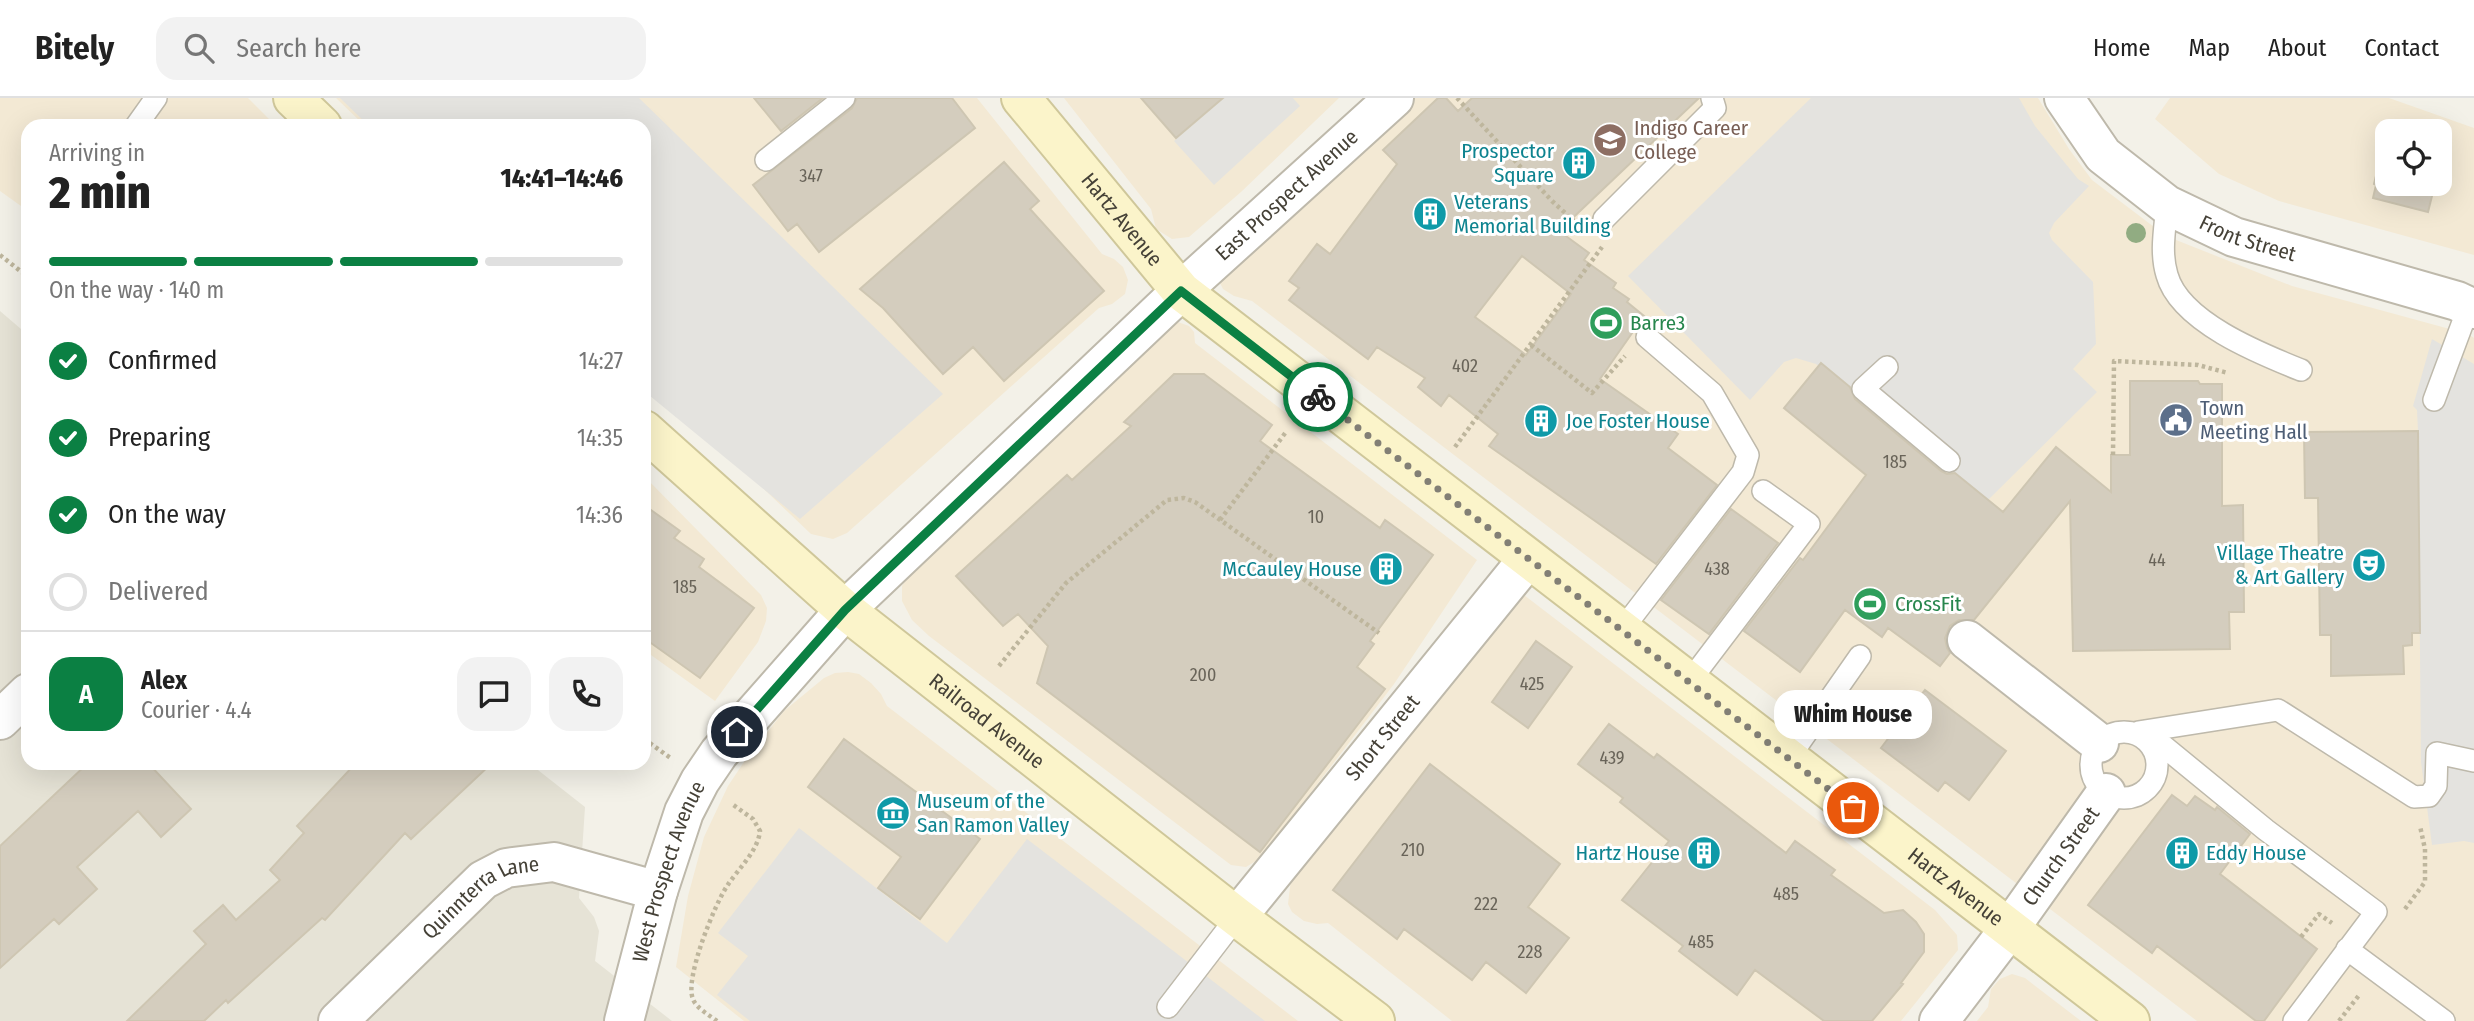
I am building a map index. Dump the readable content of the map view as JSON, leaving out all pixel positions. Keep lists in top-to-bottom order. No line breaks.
{"streets":{"street":["East Prospect Avenue","Hartz Avenue","Front Street","Railroad Avenue","Short Street","Church Street","West Prospect Avenue","Quinnterra Lane"]},"crossings":[["East Prospect Avenue","Hartz Avenue"],["East Prospect Avenue","West Prospect Avenue"],["Hartz Avenue","Short Street"],["Hartz Avenue","Church Street"],["Hartz Avenue","West Prospect Avenue"],["Railroad Avenue","Short Street"],["Railroad Avenue","West Prospect Avenue"],["West Prospect Avenue","Quinnterra Lane"]],"places":{"school or university":["Indigo Career College"],"building":["Prospector Square","Veterans Memorial Building","Joe Foster House","McCauley House","Hartz House","Eddy House"],"sports":["Barre3","CrossFit"],"public building":["Town Meeting Hall"],"theatre":["Village Theatre & Art Gallery"],"other":["Whim House"],"museum":["Museum of the San Ramon Valley"]},"house_numbers":["347","402","185","10","44","438","185","200","425","439","210","485","222","485","228"],"page":{"header":"Bitely","search":"Search here","nav":["Home","Map","About","Contact"],"heading":["2 min","Arriving in","14:41–14:46"],"panel":["Alex","Courier · 4.4"],"bar":"On the way · 140 m","list":[["Confirmed","14:27"],["Preparing","14:35"],["On the way","14:36"],"Delivered"],"round":"A","bubble":"Whim House"}}
